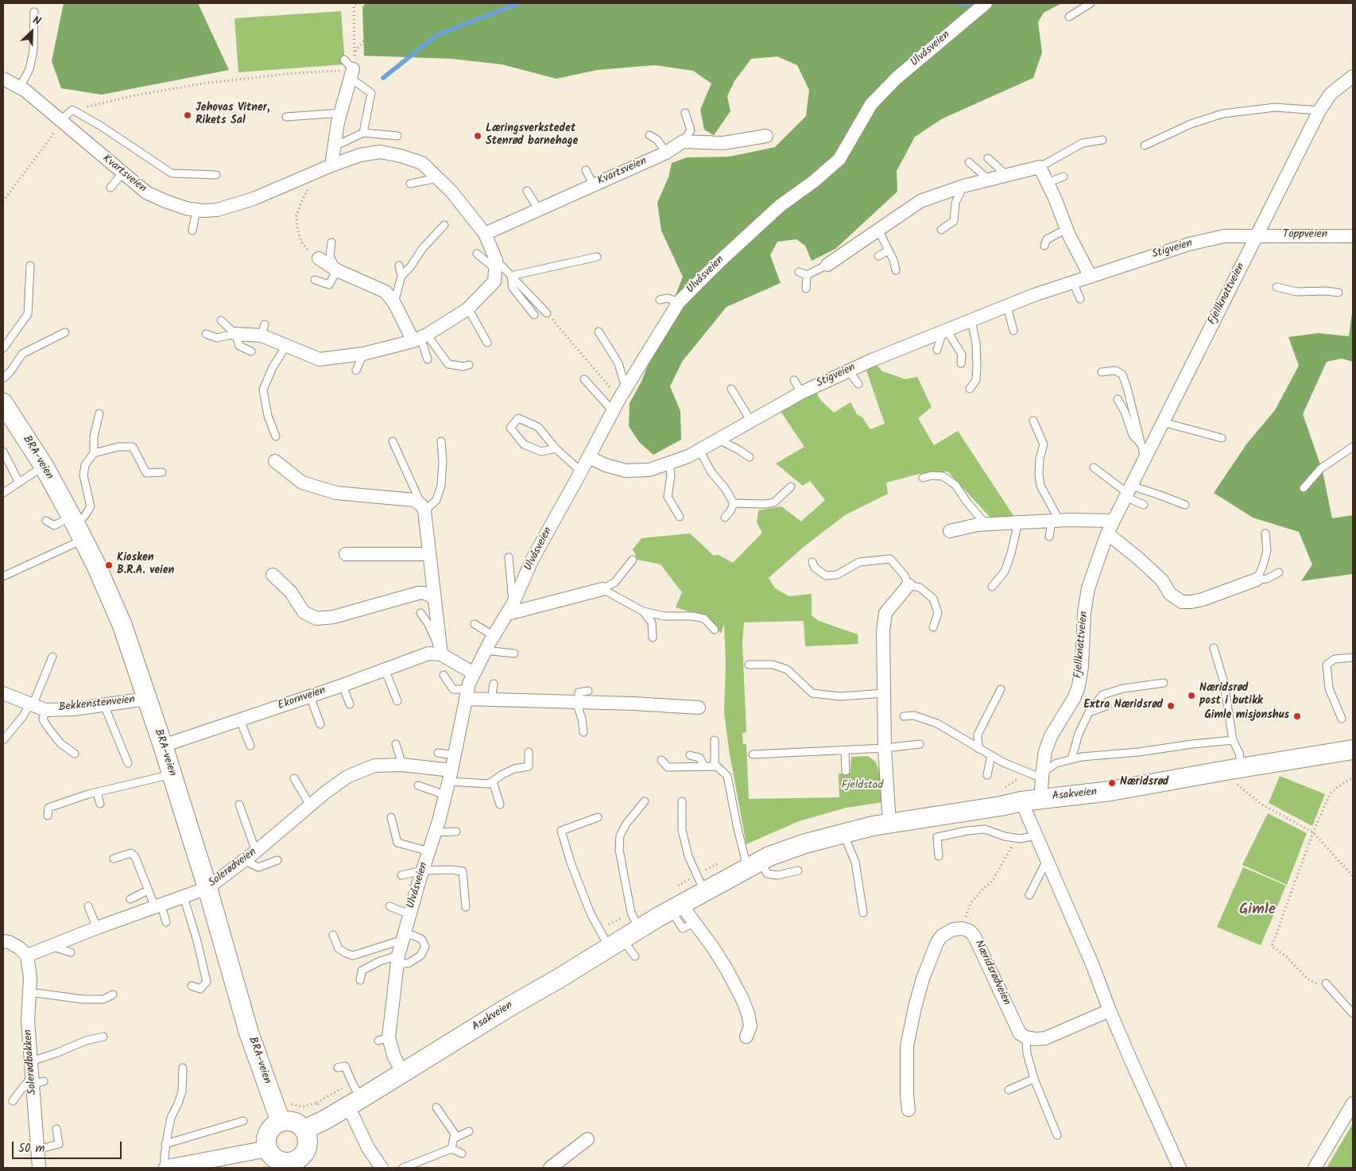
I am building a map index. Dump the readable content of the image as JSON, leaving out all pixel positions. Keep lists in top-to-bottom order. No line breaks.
{"streets":{"main road":["BRA-veien","Asakveien"],"street":["Ulvåsveien","Kvartsveien","Toppveien","Stigveien","Fjellknattveien","Ekornveien","Bekkenstenveien","Solerødveien","Næridsrødveien","Solerødbakken"]},"crossings":[["Ulvåsveien","Stigveien"],["Ulvåsveien","Asakveien"],["Ulvåsveien","Solerødveien"],["Toppveien","Stigveien"],["Toppveien","Fjellknattveien"],["Stigveien","Fjellknattveien"],["Fjellknattveien","Asakveien"],["BRA-veien","Ekornveien"],["BRA-veien","Bekkenstenveien"],["BRA-veien","Asakveien"],["BRA-veien","Solerødveien"],["Solerødveien","Solerødbakken"]],"districts":["Gimle"],"parks":["Fjeldstad"],"places":["Jehovas Vitner, Rikets Sal","Læringsverkstedet Stenrød barnehage","Kiosken B.R.A. veien","Næridsrød post i butikk","Extra Næridsrød","Gimle misjonshus","Næridsrød"],"scale_bar":"50 m","north":"top right"}
